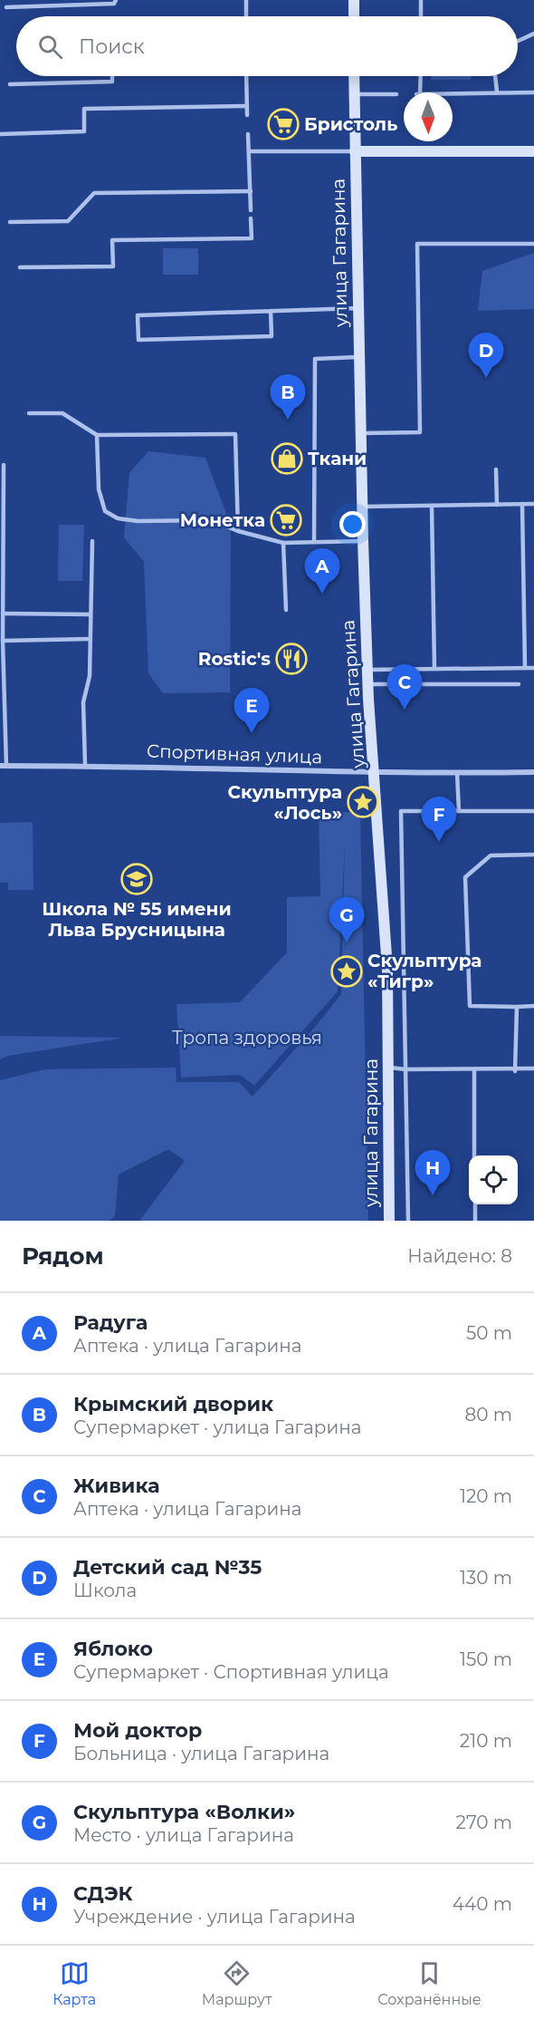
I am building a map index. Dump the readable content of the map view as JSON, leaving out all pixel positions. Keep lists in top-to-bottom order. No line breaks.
{"streets":{"street":["улица Гагарина","Спортивная улица"]},"crossings":[["улица Гагарина","Спортивная улица"]],"parks":["Тропа здоровья"],"places":{"supermarket":["Бристоль","Монетка"],"shop":["Ткани"],"restaurant":["Rostic's"],"place":["Скульптура «Лось»","Скульптура «Тигр»"],"school or university":["Школа № 55 имени Льва Брусницына"]},"north":"bottom","page":{"search":"Поиск","pins":["D","B","A","C","E","F","G","H"],"heading":["Рядом","Найдено: 8"],"list":[{"mark":"A","name":"Радуга","note":"Аптека · улица Гагарина","value":"50 m"},{"mark":"B","name":"Крымский дворик","note":"Супермаркет · улица Гагарина","value":"80 m"},{"mark":"C","name":"Живика","note":"Аптека · улица Гагарина","value":"120 m"},{"mark":"D","name":"Детский сад №35","note":"Школа","value":"130 m"},{"mark":"E","name":"Яблоко","note":"Супермаркет · Спортивная улица","value":"150 m"},{"mark":"F","name":"Мой доктор","note":"Больница · улица Гагарина","value":"210 m"},{"mark":"G","name":"Скульптура «Волки»","note":"Место · улица Гагарина","value":"270 m"},{"mark":"H","name":"СДЭК","note":"Учреждение · улица Гагарина","value":"440 m"}],"nav":["Карта","Маршрут","Сохранённые"]}}
